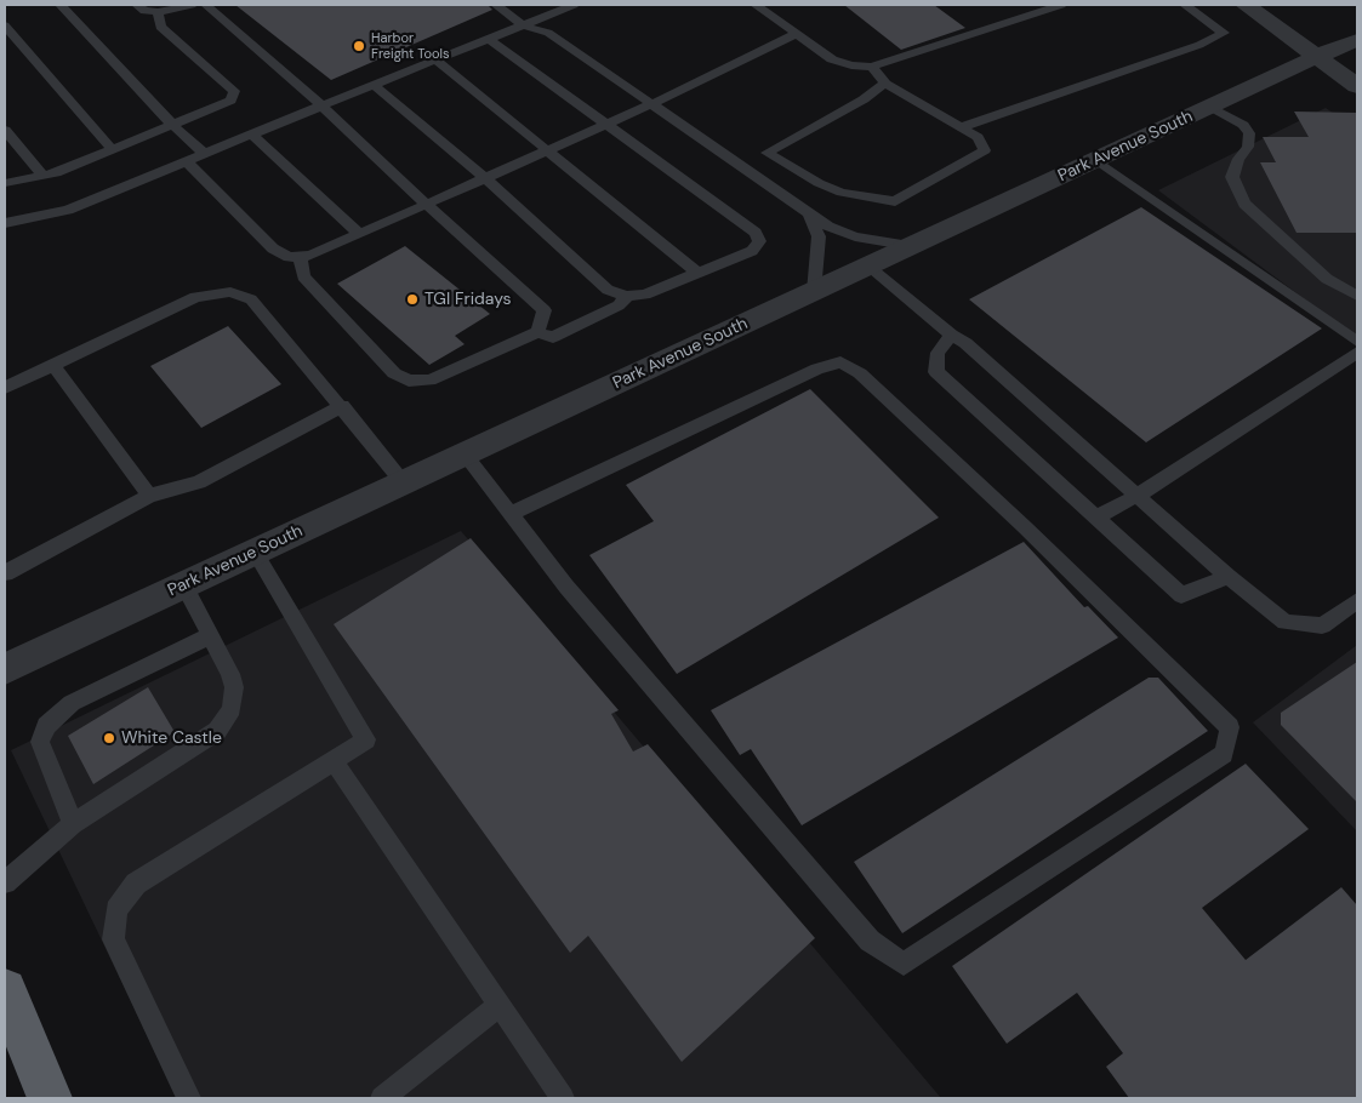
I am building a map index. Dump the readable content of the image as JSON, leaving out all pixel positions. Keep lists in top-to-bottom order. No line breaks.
{"streets":{"street":["Park Avenue South"]},"places":["Harbor Freight Tools","TGI Fridays","White Castle"]}
